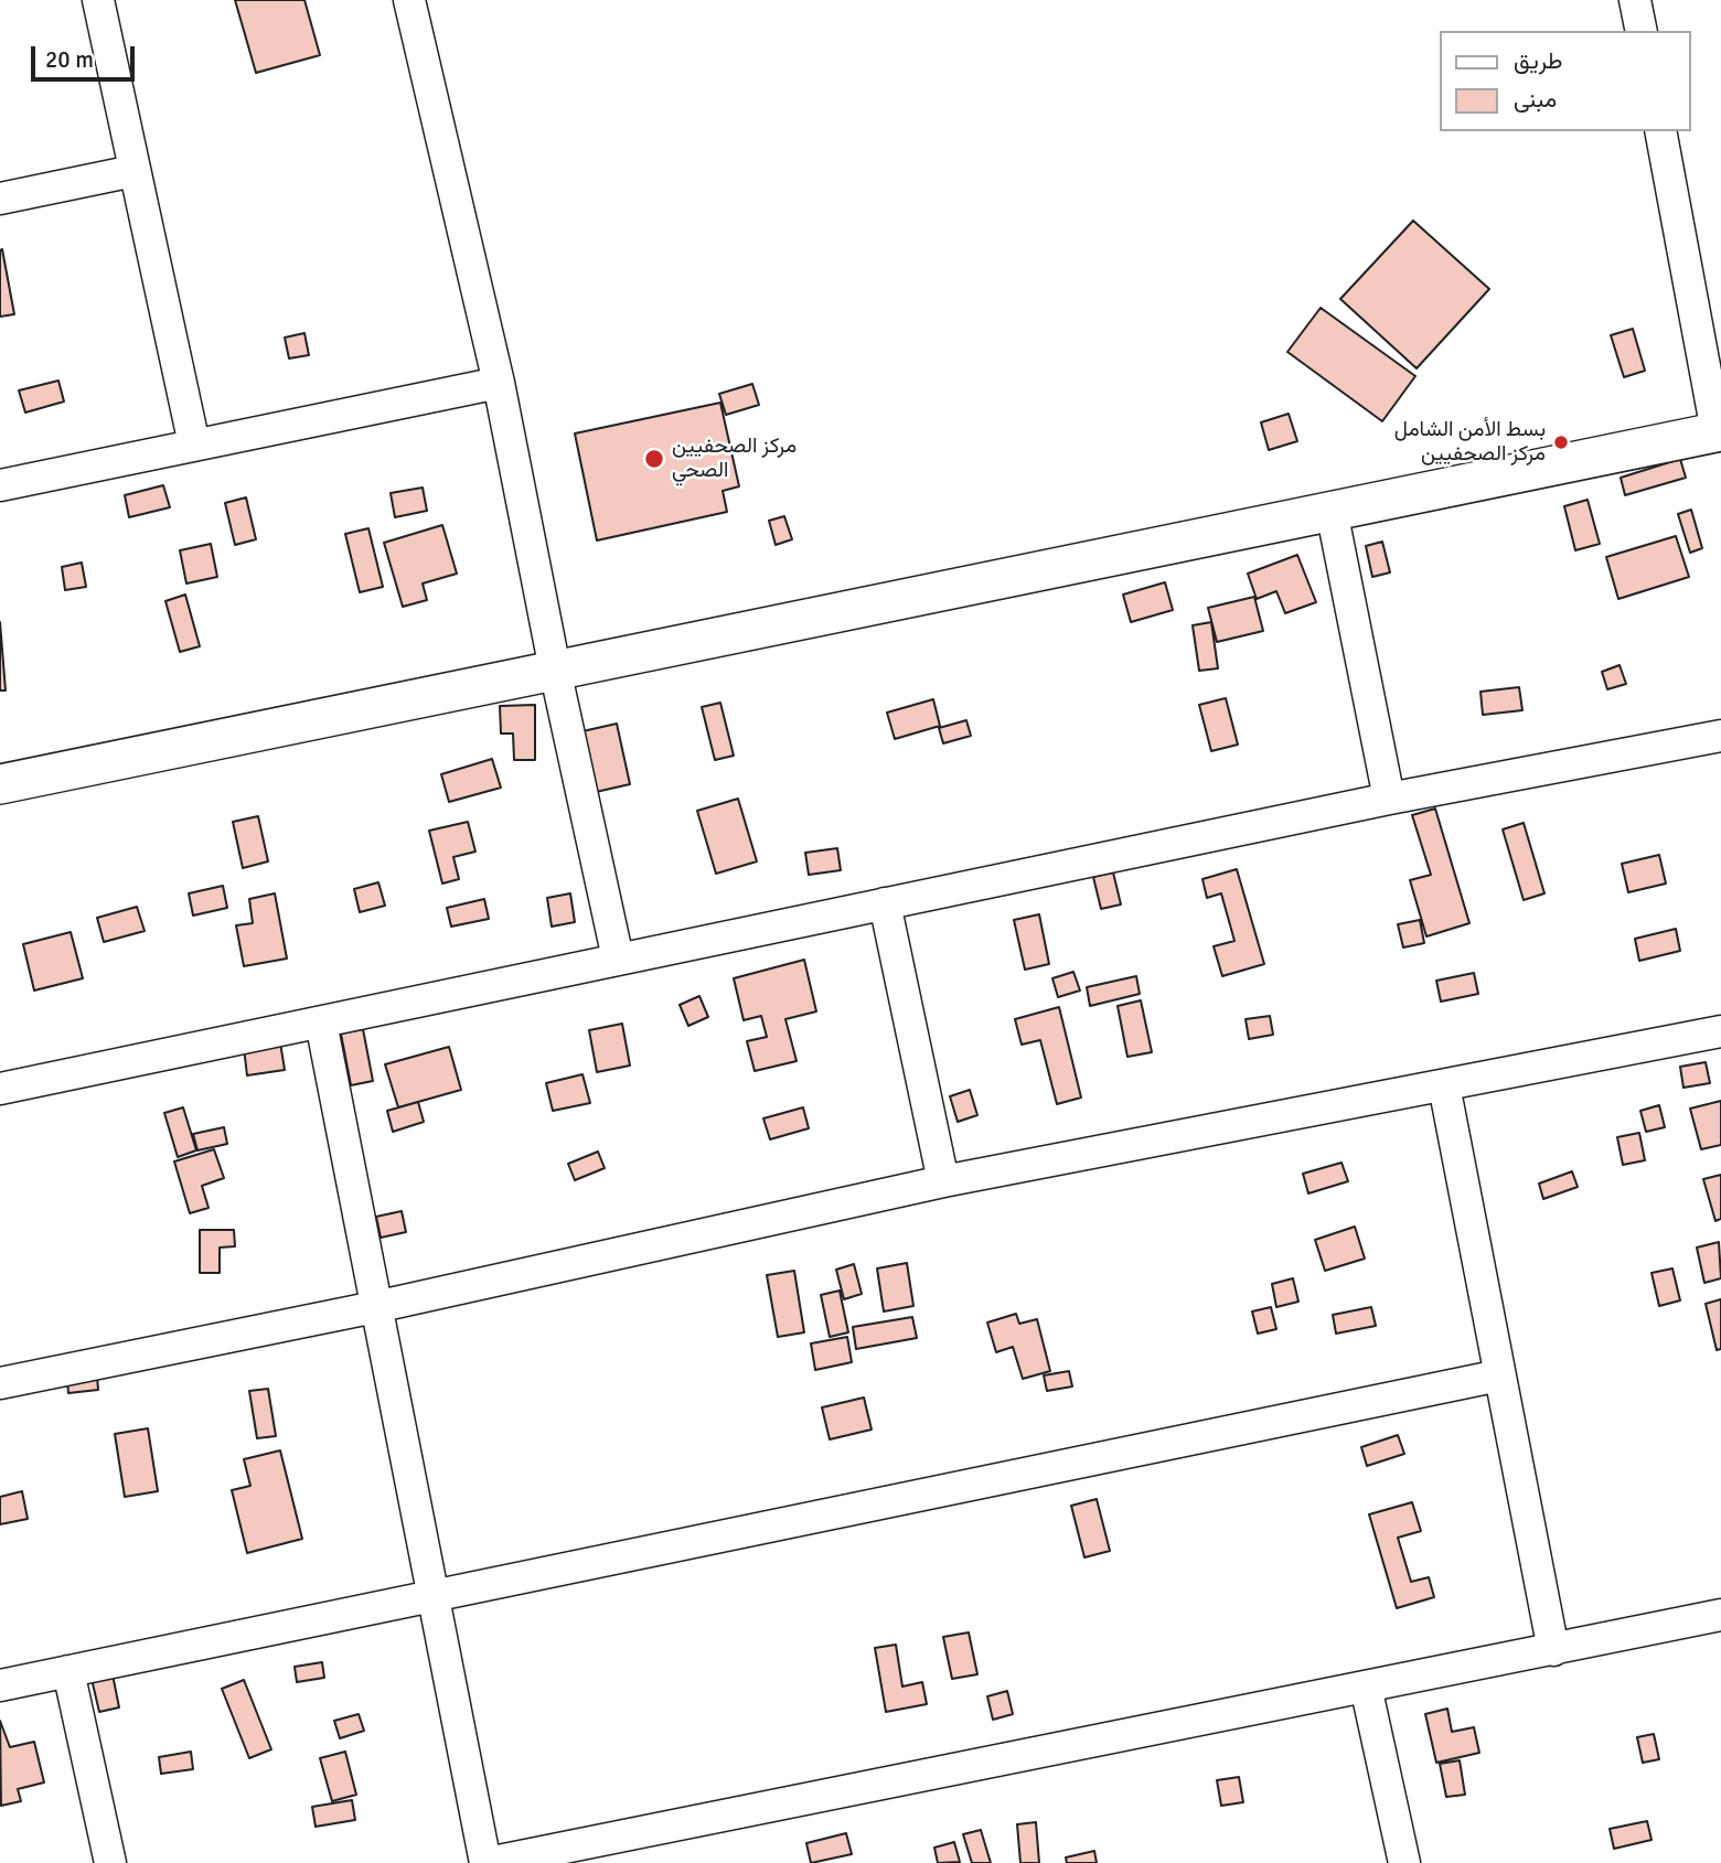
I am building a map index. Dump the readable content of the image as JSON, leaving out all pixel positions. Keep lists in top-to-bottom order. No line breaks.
{"places":["بسط الأمن الشامل مركز الصحفيين","مركز الصحفيين الصحي"],"legend":["طريق","مبنى"],"scale_bar":"20 m"}
